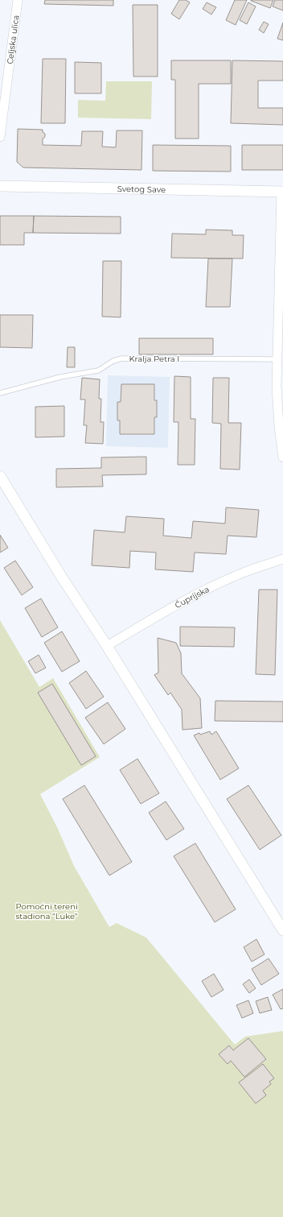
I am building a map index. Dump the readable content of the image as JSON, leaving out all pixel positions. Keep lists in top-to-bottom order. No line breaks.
{"streets":{"street":["Celjska ulica","Svetog Save","Ćuprijska"],"lane":["Kralja Petra I"]},"parks":["Pomoćni tereni stadiona \"Luke\""]}
